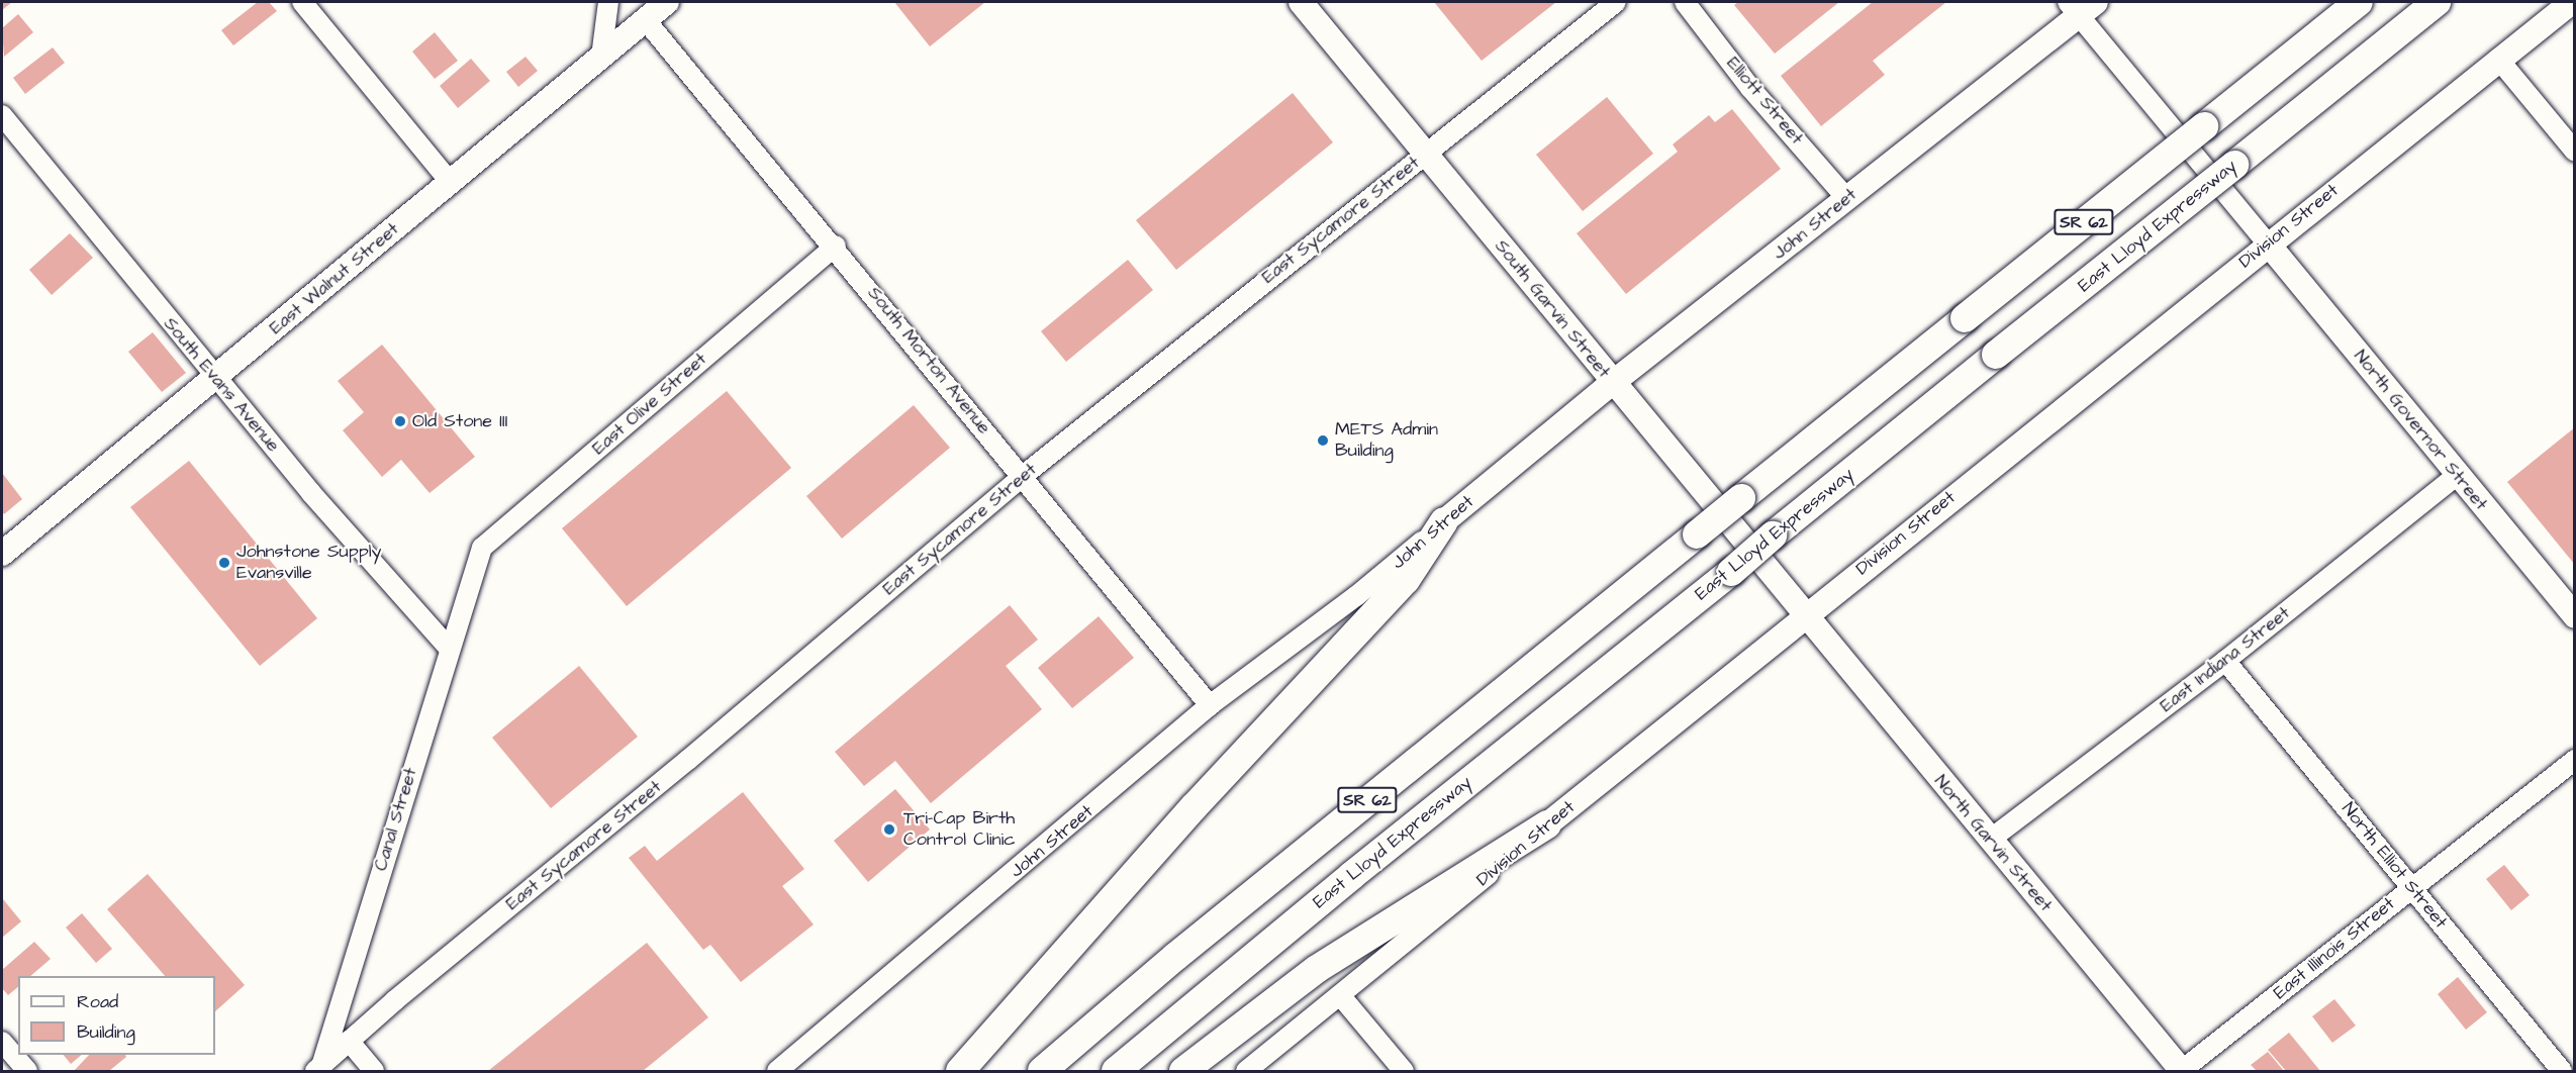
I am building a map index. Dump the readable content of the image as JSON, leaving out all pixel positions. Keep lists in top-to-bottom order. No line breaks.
{"streets":{"highway":["SR 62","East Lloyd Expressway"],"main road":["John Street","Division Street","East Walnut Street","South Garvin Street","North Governor Street","North Garvin Street"],"street":["Elliott Street","East Sycamore Street","South Morton Avenue","South Evans Avenue","East Olive Street","East Indiana Street","Canal Street","North Elliot Street","East Illinois Street"]},"crossings":[["Elliott Street","John Street"],["East Sycamore Street","South Garvin Street"],["East Sycamore Street","South Morton Avenue"],["East Sycamore Street","Canal Street"],["John Street","South Garvin Street"],["John Street","South Morton Avenue"],["Division Street","South Garvin Street"],["Division Street","North Governor Street"],["Division Street","North Garvin Street"],["East Walnut Street","South Morton Avenue"],["East Walnut Street","South Evans Avenue"],["South Garvin Street","North Garvin Street"],["South Morton Avenue","East Olive Street"],["South Evans Avenue","Canal Street"],["East Olive Street","Canal Street"],["North Governor Street","East Indiana Street"],["East Indiana Street","North Garvin Street"],["East Indiana Street","North Elliot Street"],["North Garvin Street","East Illinois Street"],["North Elliot Street","East Illinois Street"]],"places":["Old Stone III","METS Admin Building","Johnstone Supply Evansville","Tri-Cap Birth Control Clinic"],"legend":["Road","Building"]}
